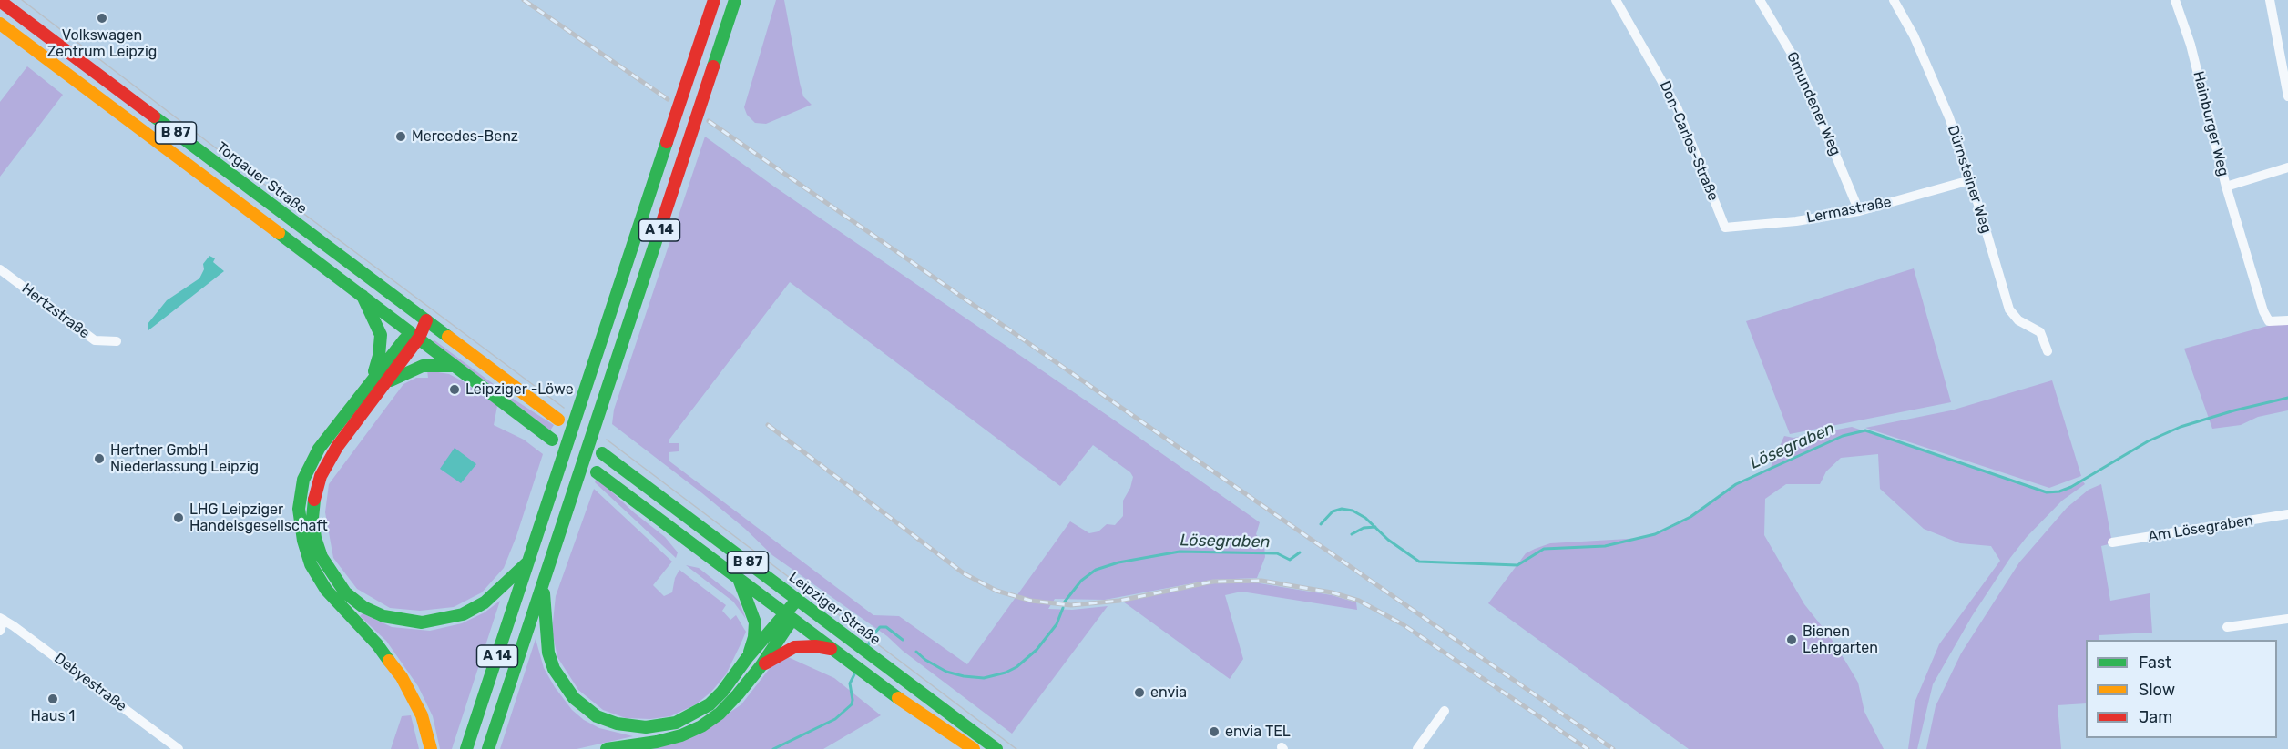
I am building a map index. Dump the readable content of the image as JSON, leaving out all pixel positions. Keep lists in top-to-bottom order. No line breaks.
{"streets":{"main road":["B 87","Torgauer Straße","A 14","Leipziger Straße"],"street":["Gmundener Weg","Hainburger Weg","Don-Carlos-Straße","Dürnsteiner Weg","Lermastraße","Hertzstraße","Am Lösegraben","Debyestraße"]},"crossings":[["Gmundener Weg","Lermastraße"],["Don-Carlos-Straße","Lermastraße"],["Dürnsteiner Weg","Lermastraße"]],"water":["Lösegraben"],"places":["Volkswagen Zentrum Leipzig","Mercedes-Benz","Leipziger -Löwe","Hertner GmbH Niederlassung Leipzig","LHG Leipziger Handelsgesellschaft","Bienen Lehrgarten","envia","Haus 1","envia TEL"],"legend":["Fast","Slow","Jam"]}
